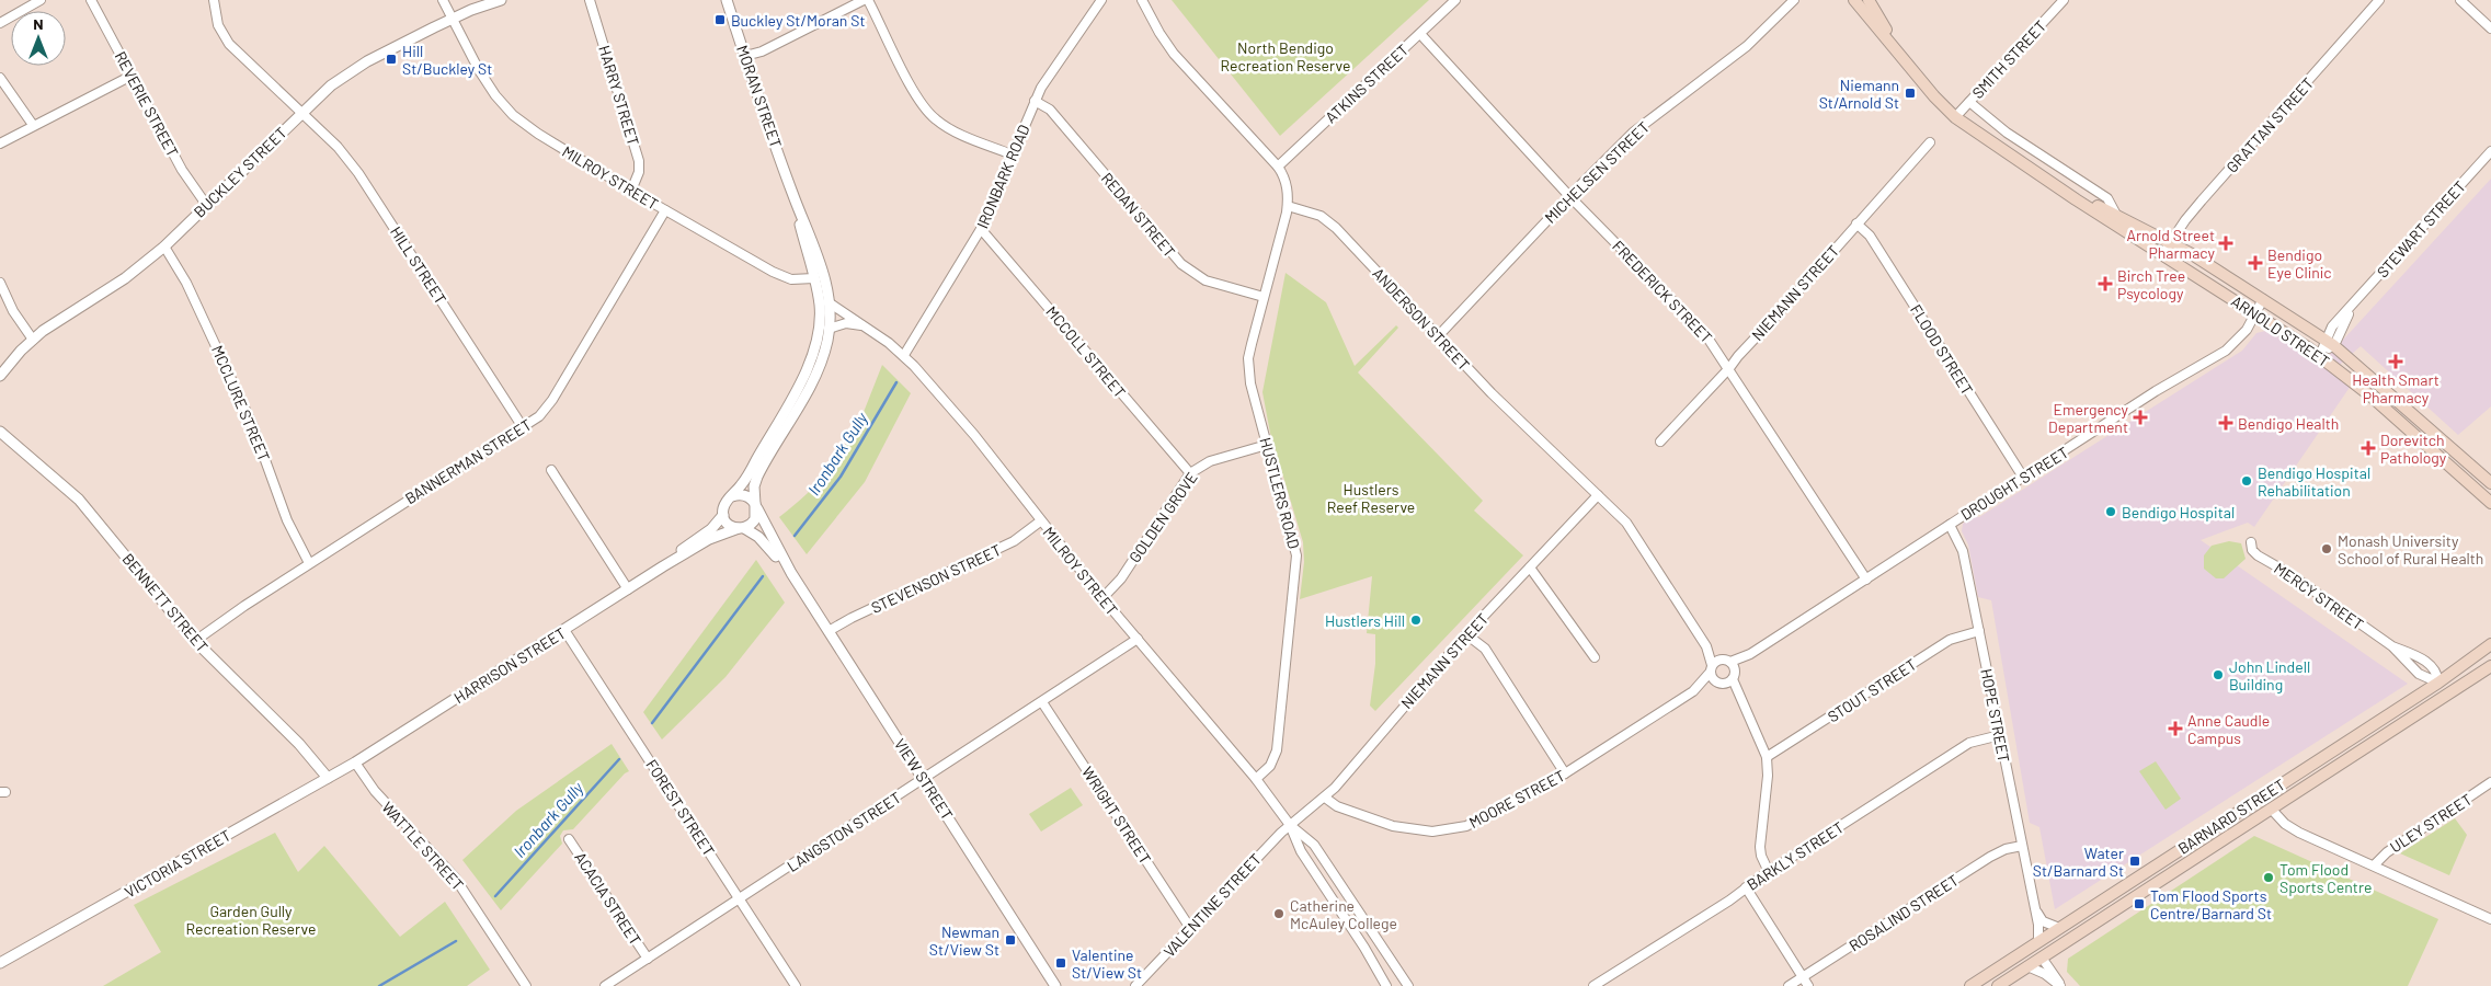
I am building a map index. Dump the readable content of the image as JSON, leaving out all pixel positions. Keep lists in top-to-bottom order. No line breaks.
{"streets":{"main road":["ARNOLD STREET","MERCY STREET","BARNARD STREET"],"street":["SMITH STREET","ATKINS STREET","HARRY STREET","MORAN STREET","REVERIE STREET","GRATTAN STREET","BUCKLEY STREET","MICHELSEN STREET","IRONBARK ROAD","MILROY STREET","REDAN STREET","STEWART STREET","HILL STREET","FREDERICK STREET","NIEMANN STREET","ANDERSON STREET","FLOOD STREET","MCCOLL STREET","MCCLURE STREET","BANNERMAN STREET","DROUGHT STREET","HUSTLERS ROAD","GOLDEN GROVE","STEVENSON STREET","BENNETT STREET","HARRISON STREET","STOUT STREET","HOPE STREET","VIEW STREET","MOORE STREET","FOREST STREET","WRIGHT STREET","ULEY STREET","LANGSTON STREET","WATTLE STREET","BARKLY STREET","VICTORIA STREET","ACACIA STREET","VALENTINE STREET","ROSALIND STREET"]},"crossings":[["SMITH STREET","ARNOLD STREET"],["ATKINS STREET","FREDERICK STREET"],["HARRY STREET","MILROY STREET"],["MORAN STREET","MILROY STREET"],["REVERIE STREET","BUCKLEY STREET"],["GRATTAN STREET","ARNOLD STREET"],["BUCKLEY STREET","MILROY STREET"],["BUCKLEY STREET","HILL STREET"],["BUCKLEY STREET","MCCLURE STREET"],["MICHELSEN STREET","FREDERICK STREET"],["MICHELSEN STREET","ANDERSON STREET"],["IRONBARK ROAD","MILROY STREET"],["IRONBARK ROAD","REDAN STREET"],["IRONBARK ROAD","MCCOLL STREET"],["MILROY STREET","NIEMANN STREET"],["MILROY STREET","BANNERMAN STREET"],["MILROY STREET","HUSTLERS ROAD"],["MILROY STREET","GOLDEN GROVE"],["MILROY STREET","STEVENSON STREET"],["MILROY STREET","LANGSTON STREET"],["MILROY STREET","VALENTINE STREET"],["REDAN STREET","HUSTLERS ROAD"],["STEWART STREET","ARNOLD STREET"],["HILL STREET","BANNERMAN STREET"],["FREDERICK STREET","NIEMANN STREET"],["FREDERICK STREET","DROUGHT STREET"],["NIEMANN STREET","ANDERSON STREET"],["NIEMANN STREET","FLOOD STREET"],["NIEMANN STREET","MOORE STREET"],["NIEMANN STREET","VALENTINE STREET"],["ANDERSON STREET","DROUGHT STREET"],["ANDERSON STREET","HUSTLERS ROAD"],["ANDERSON STREET","MOORE STREET"],["ARNOLD STREET","DROUGHT STREET"],["FLOOD STREET","DROUGHT STREET"],["MCCOLL STREET","GOLDEN GROVE"],["MCCLURE STREET","BANNERMAN STREET"],["BANNERMAN STREET","BENNETT STREET"],["DROUGHT STREET","HOPE STREET"],["DROUGHT STREET","MOORE STREET"],["HUSTLERS ROAD","GOLDEN GROVE"],["STEVENSON STREET","VIEW STREET"],["MERCY STREET","BARNARD STREET"],["BENNETT STREET","VICTORIA STREET"],["HARRISON STREET","VIEW STREET"],["HARRISON STREET","FOREST STREET"],["HARRISON STREET","WATTLE STREET"],["HARRISON STREET","VICTORIA STREET"],["STOUT STREET","HOPE STREET"],["HOPE STREET","BARNARD STREET"],["HOPE STREET","BARKLY STREET"],["HOPE STREET","ROSALIND STREET"],["VIEW STREET","LANGSTON STREET"],["FOREST STREET","LANGSTON STREET"],["WRIGHT STREET","LANGSTON STREET"],["WRIGHT STREET","VALENTINE STREET"],["LANGSTON STREET","ACACIA STREET"],["WATTLE STREET","VICTORIA STREET"]],"water":["Ironbark Gully"],"parks":["North Bendigo Recreation Reserve","Hustlers Reef Reserve","Garden Gully Recreation Reserve"],"places":{"transit":["Buckley St/Moran St","Hill St/Buckley St","Niemann St/Arnold St","Water St/Barnard St","Tom Flood Sports Centre/Barnard St","Newman St/View St","Valentine St/View St"],"health":["Arnold Street Pharmacy","Bendigo Eye Clinic","Birch Tree Psycology","Health Smart Pharmacy","Emergency Department","Bendigo Health","Dorevitch Pathology","Anne Caudle Campus"],"other":["Bendigo Hospital Rehabilitation","Bendigo Hospital","Monash University School of Rural Health","Hustlers Hill","John Lindell Building","Tom Flood Sports Centre","Catherine McAuley College"]},"north":"top"}
